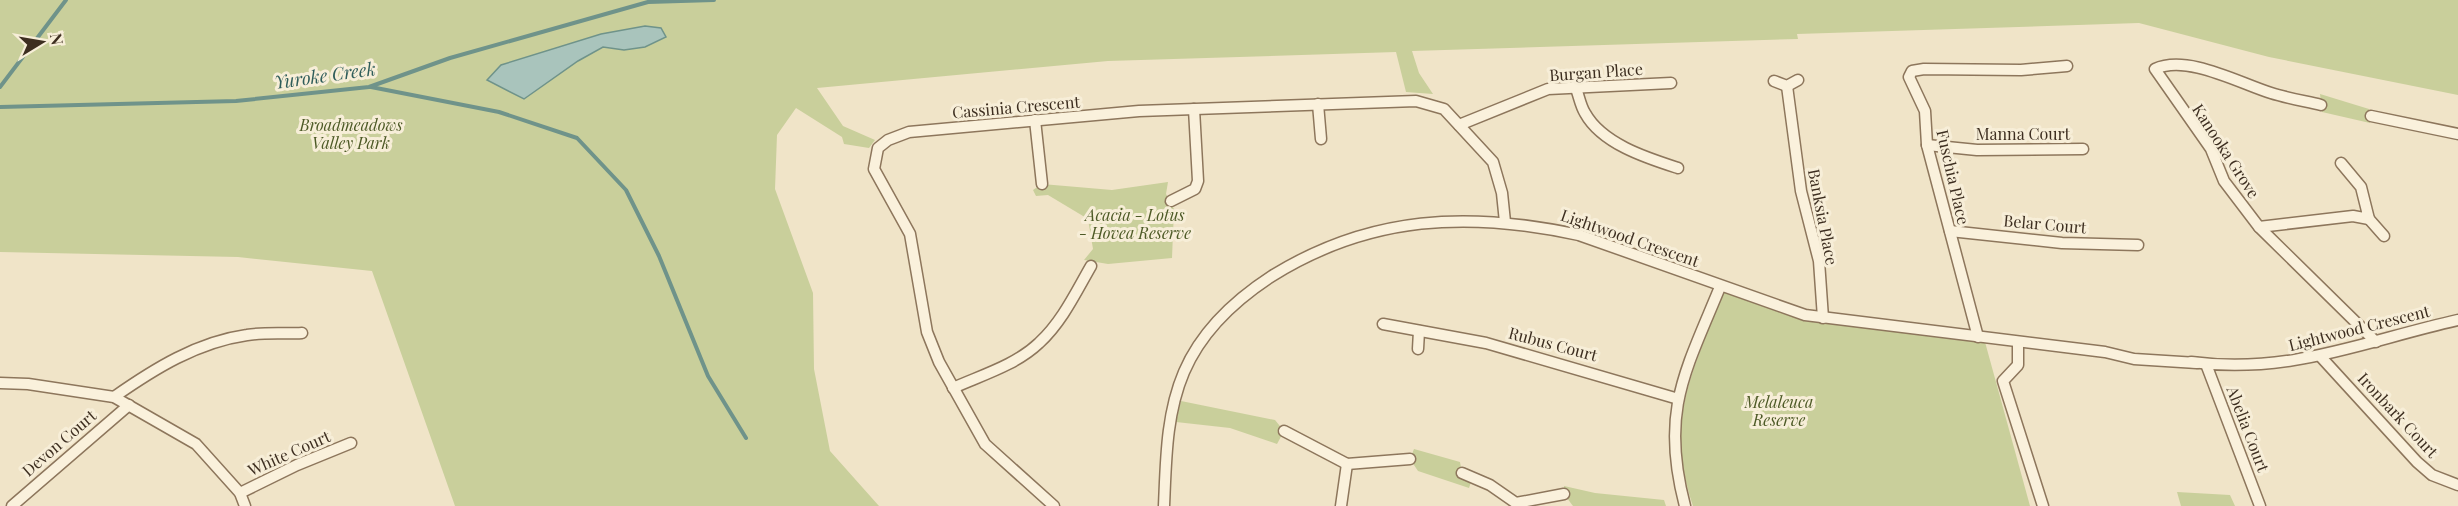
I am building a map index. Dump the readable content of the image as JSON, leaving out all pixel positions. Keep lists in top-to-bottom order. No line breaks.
{"streets":{"street":["Burgan Place","Cassinia Crescent","Manna Court","Kanooka Grove","Fuschia Place","Banksia Place","Belar Court","Lightwood Crescent","Rubus Court","Ironbark Court","Abelia Court","Devon Court","White Court"]},"crossings":[["Burgan Place","Cassinia Crescent"],["Cassinia Crescent","Lightwood Crescent"],["Manna Court","Fuschia Place"],["Kanooka Grove","Lightwood Crescent"],["Fuschia Place","Belar Court"],["Fuschia Place","Lightwood Crescent"],["Banksia Place","Lightwood Crescent"],["Lightwood Crescent","Ironbark Court"],["Lightwood Crescent","Abelia Court"]],"water":["Yuroke Creek"],"parks":["Broadmeadows Valley Park","Acacia - Lotus - Hovea Reserve","Melaleuca Reserve"],"north":"right"}
